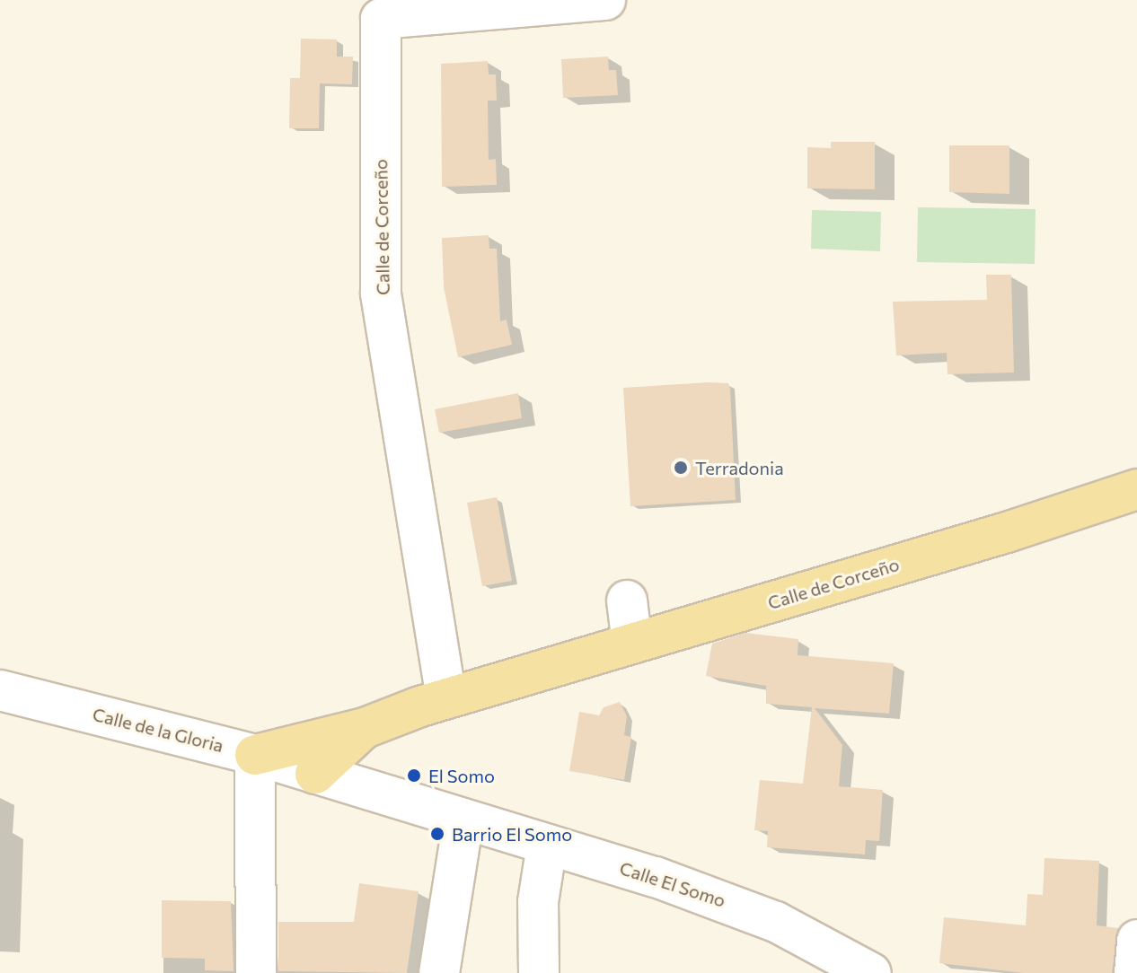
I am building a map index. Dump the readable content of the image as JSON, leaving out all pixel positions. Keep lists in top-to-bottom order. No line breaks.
{"streets":{"main road":["Calle de Corceño"],"street":["Calle de la Gloria","Calle El Somo"]},"crossings":[["Calle de Corceño","Calle de la Gloria"],["Calle de Corceño","Calle El Somo"],["Calle de la Gloria","Calle El Somo"]],"places":["Terradonia","El Somo","Barrio El Somo"]}
